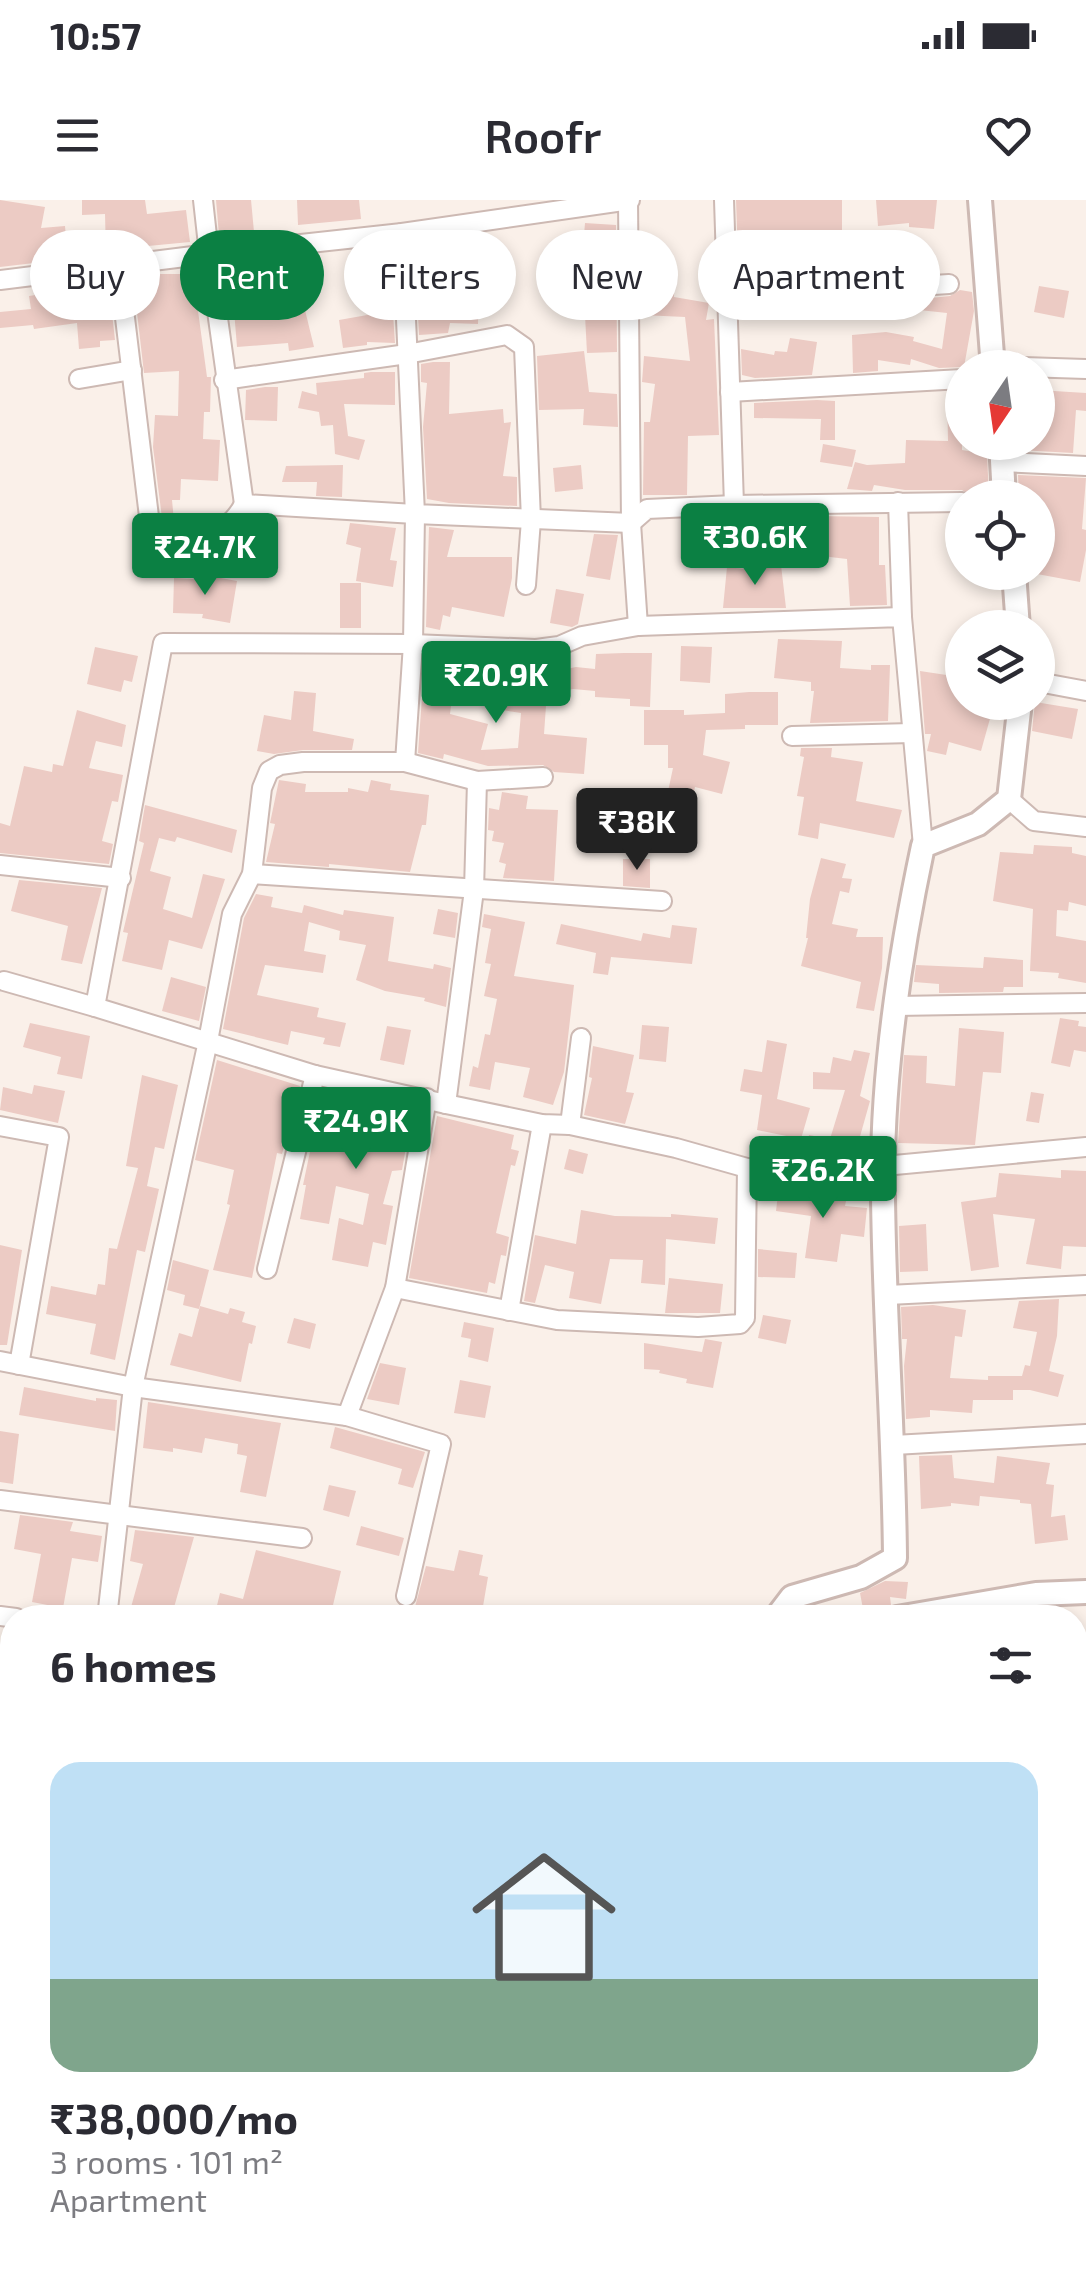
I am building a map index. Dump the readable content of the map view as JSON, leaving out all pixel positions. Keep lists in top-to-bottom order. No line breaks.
{"north":"bottom","page":{"status":"10:57","header":"Roofr","chip":["Buy","Rent","Filters","New","Apartment"],"price":["₹30.6K","₹24.7K","₹20.9K","₹38K","₹24.9K","₹26.2K"],"heading":"6 homes","list":[{"name":"₹38,000/mo","note":"3 rooms · 101 m² · Apartment"}]}}
